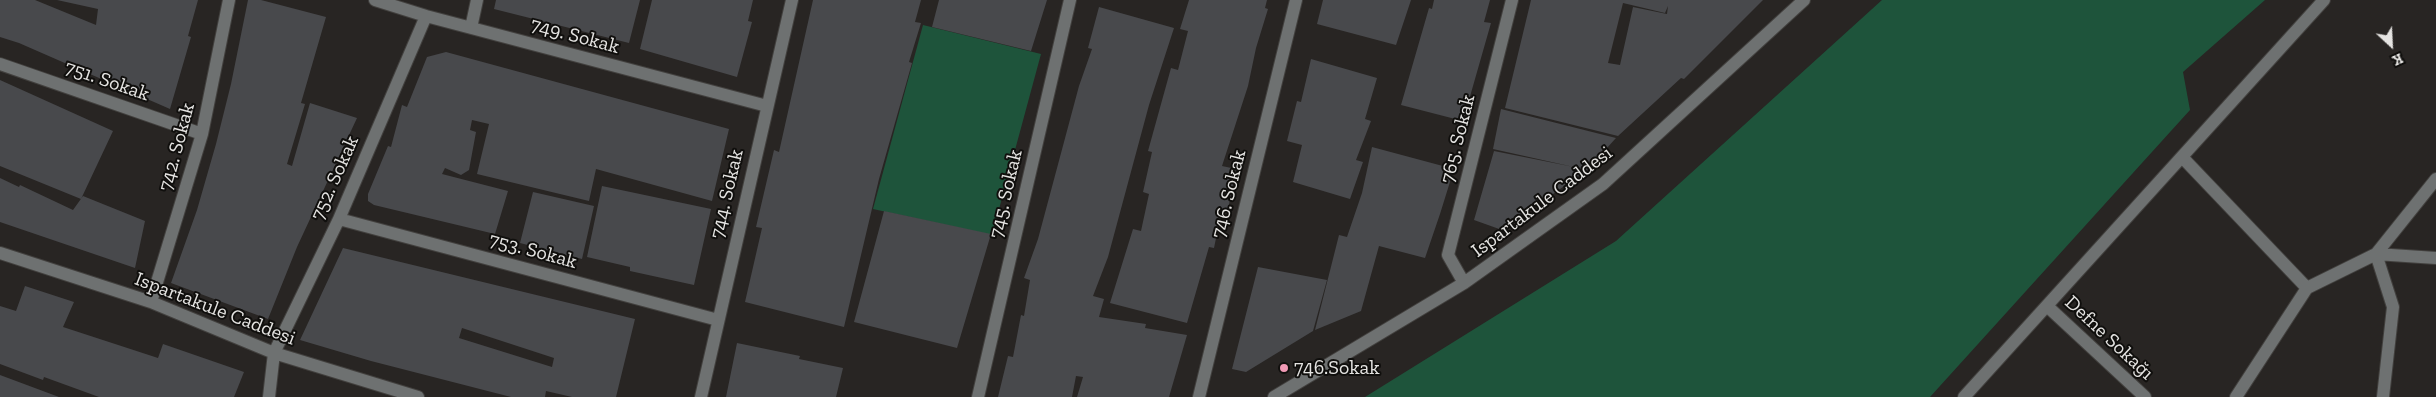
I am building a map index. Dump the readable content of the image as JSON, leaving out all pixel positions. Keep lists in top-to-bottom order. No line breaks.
{"streets":{"street":["749. Sokak","751. Sokak","765. Sokak","742. Sokak","752. Sokak","744. Sokak","745. Sokak","746. Sokak","Ispartakule Caddesi","753. Sokak","Defne Sokağı"]},"crossings":[["749. Sokak","752. Sokak"],["749. Sokak","744. Sokak"],["751. Sokak","742. Sokak"],["765. Sokak","Ispartakule Caddesi"],["742. Sokak","Ispartakule Caddesi"],["752. Sokak","Ispartakule Caddesi"],["752. Sokak","753. Sokak"],["744. Sokak","753. Sokak"]],"places":["746.Sokak"],"north":"bottom right"}
